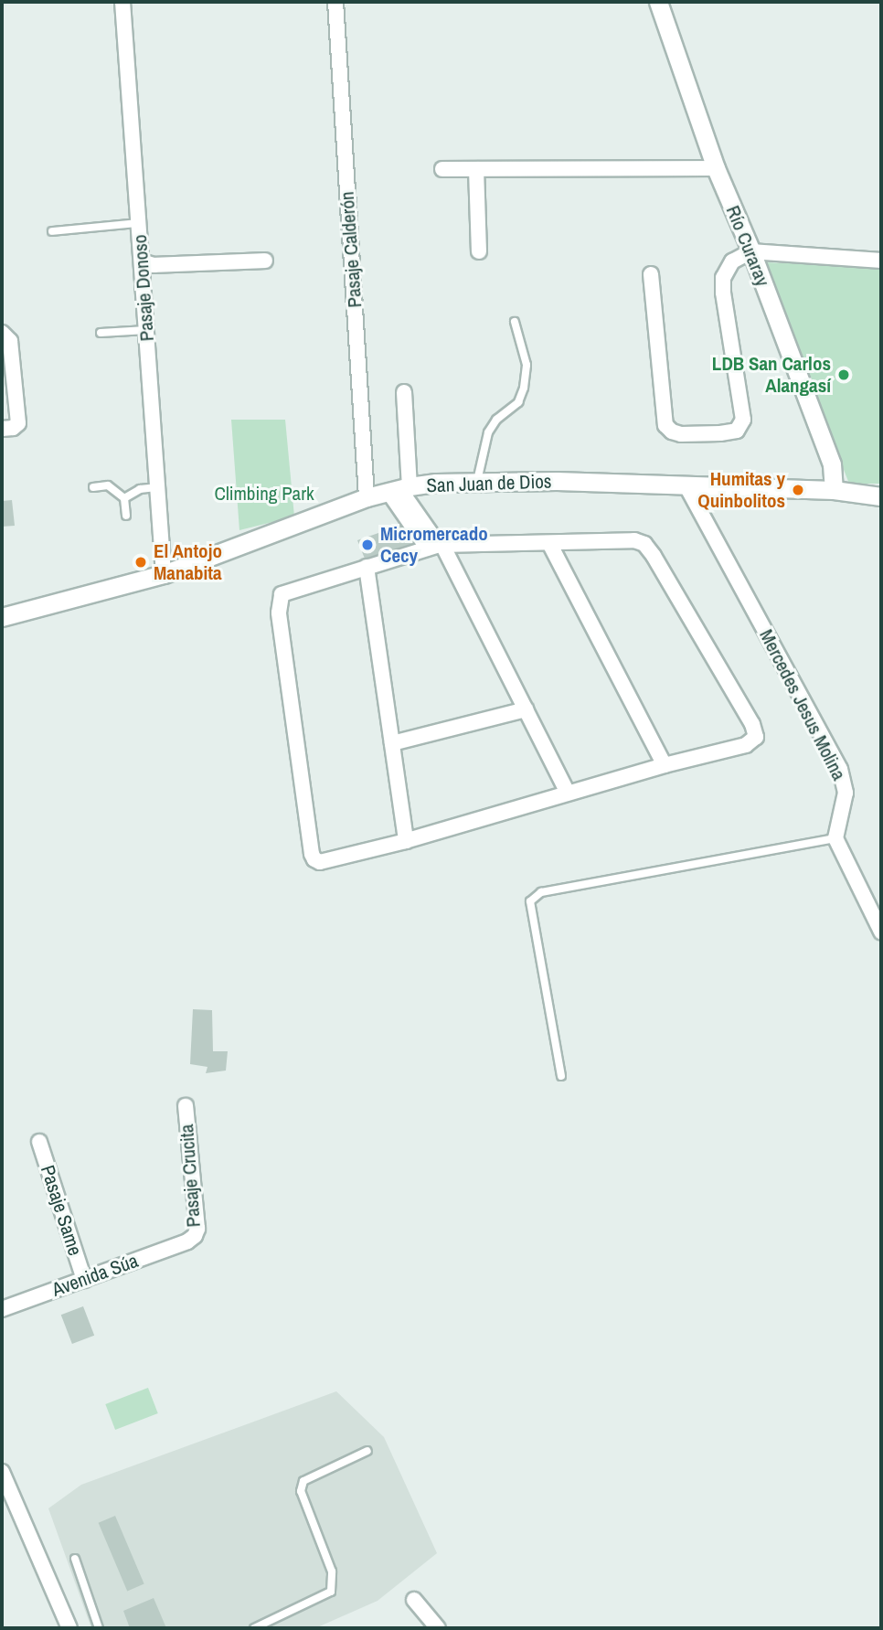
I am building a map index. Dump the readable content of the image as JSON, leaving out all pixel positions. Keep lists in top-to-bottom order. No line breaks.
{"streets":{"street":["Río Curaray","Pasaje Calderón","Pasaje Donoso","San Juan de Dios","Mercedes Jesus Molina","Pasaje Crucita","Pasaje Same","Avenida Súa"]},"crossings":[["Río Curaray","San Juan de Dios"],["Pasaje Calderón","San Juan de Dios"],["Pasaje Donoso","San Juan de Dios"],["San Juan de Dios","Mercedes Jesus Molina"],["Pasaje Crucita","Avenida Súa"],["Pasaje Same","Avenida Súa"]],"parks":["Climbing Park"],"places":["LDB San Carlos Alangasí","Humitas y Quinbolitos","Micromercado Cecy","El Antojo Manabita"]}
